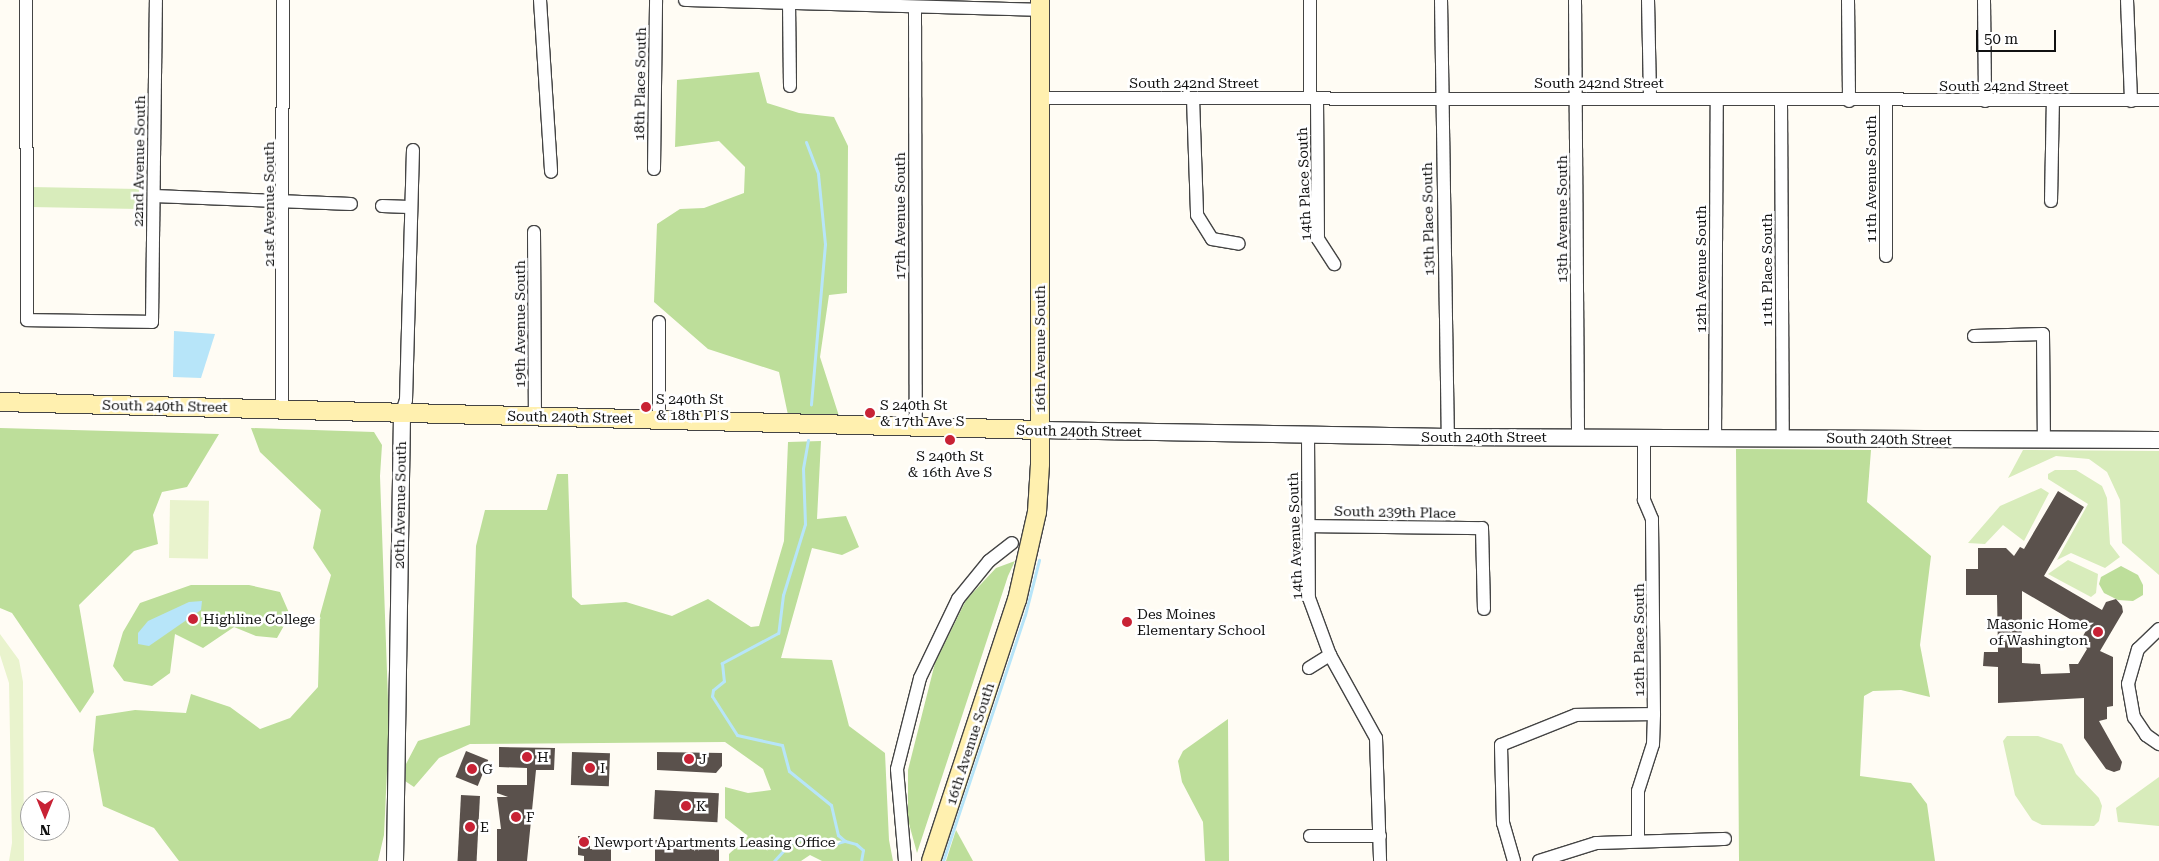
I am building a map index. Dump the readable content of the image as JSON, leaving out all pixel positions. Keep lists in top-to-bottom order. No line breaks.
{"streets":{"main road":["16th Avenue South","South 240th Street"],"street":["South 242nd Street","18th Place South","22nd Avenue South","11th Avenue South","14th Place South","21st Avenue South","17th Avenue South","13th Place South","13th Avenue South","12th Avenue South","11th Place South","19th Avenue South","20th Avenue South","South 239th Place","14th Avenue South","12th Place South"]},"crossings":[["South 242nd Street","11th Avenue South"],["South 242nd Street","14th Place South"],["South 242nd Street","13th Place South"],["South 242nd Street","13th Avenue South"],["South 242nd Street","12th Avenue South"],["South 242nd Street","11th Place South"],["South 242nd Street","16th Avenue South"],["21st Avenue South","South 240th Street"],["17th Avenue South","South 240th Street"],["13th Place South","South 240th Street"],["13th Avenue South","South 240th Street"],["12th Avenue South","South 240th Street"],["11th Place South","South 240th Street"],["19th Avenue South","South 240th Street"],["16th Avenue South","South 240th Street"],["South 240th Street","20th Avenue South"],["South 240th Street","14th Avenue South"],["South 240th Street","12th Place South"],["South 239th Place","14th Avenue South"]],"places":["S 240th St & 18th Pl S","S 240th St & 17th Ave S","S 240th St & 16th Ave S","Highline College","Des Moines Elementary School","Masonic Home of Washington","H","J","I","G","K","F","E","Newport Apartments Leasing Office"],"scale_bar":"50 m","north":"bottom"}
